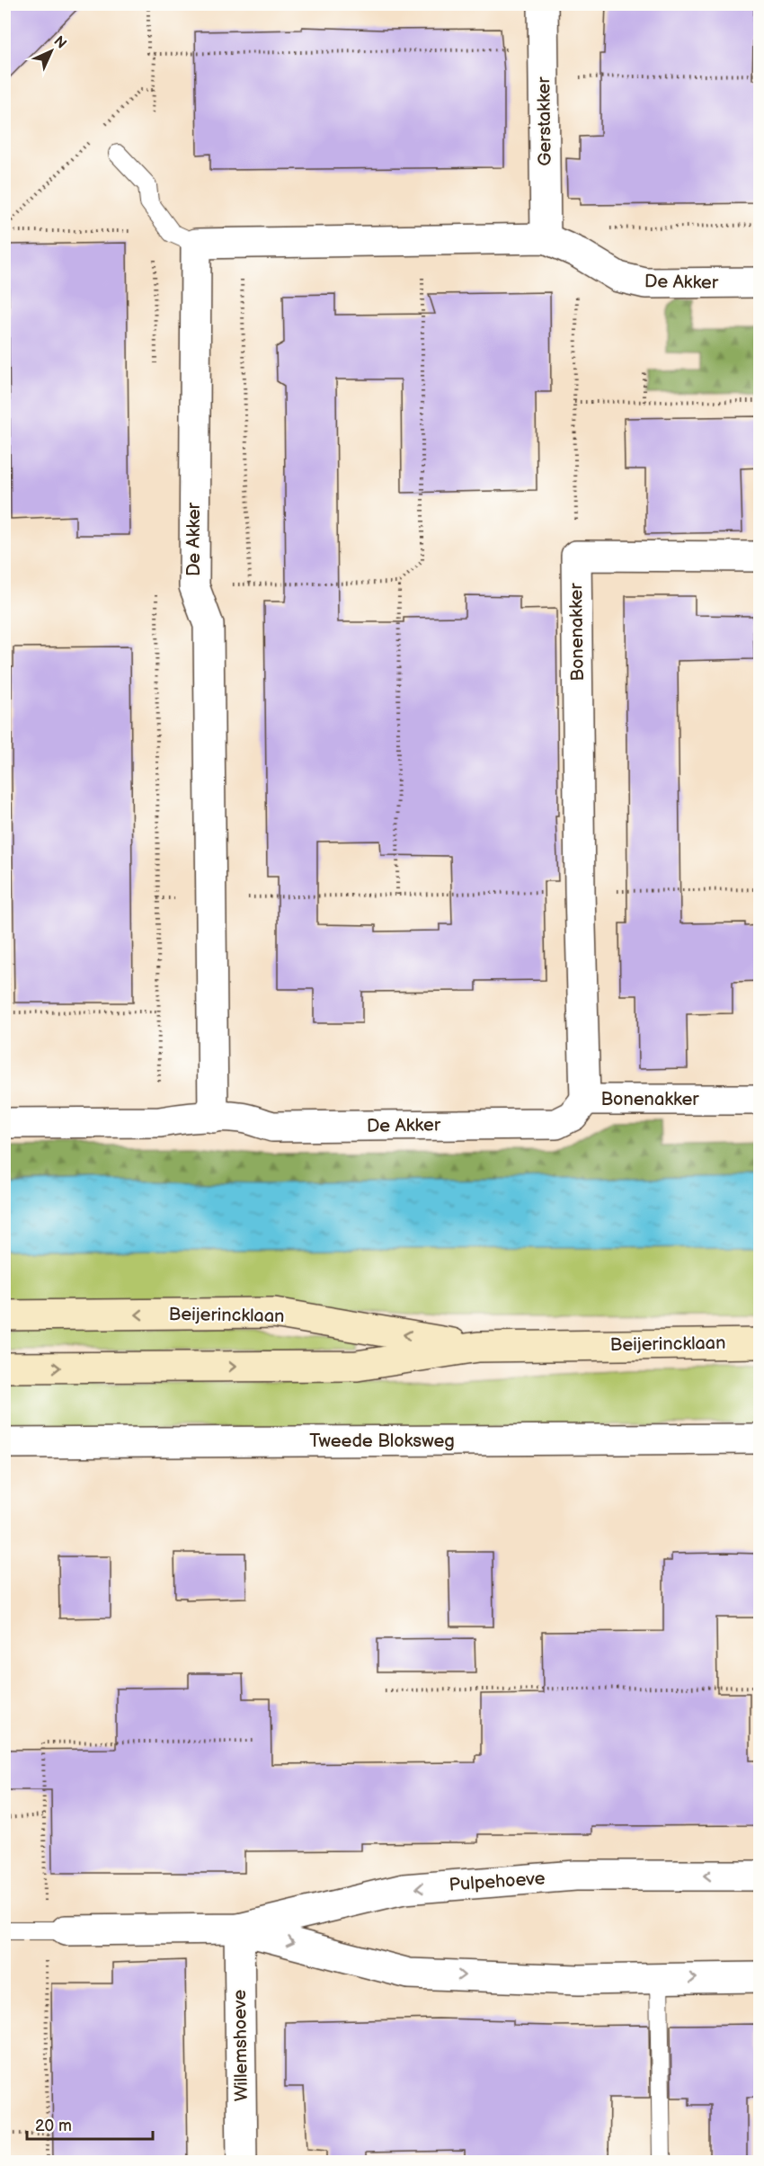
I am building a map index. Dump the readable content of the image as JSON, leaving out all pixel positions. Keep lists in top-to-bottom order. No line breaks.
{"streets":{"main road":["Beijerincklaan"],"street":["Gerstakker","De Akker","Bonenakker","Tweede Bloksweg","Pulpehoeve","Willemshoeve"]},"crossings":[["Gerstakker","De Akker"],["De Akker","Bonenakker"],["Pulpehoeve","Willemshoeve"]],"scale_bar":"20 m","north":"top right"}
